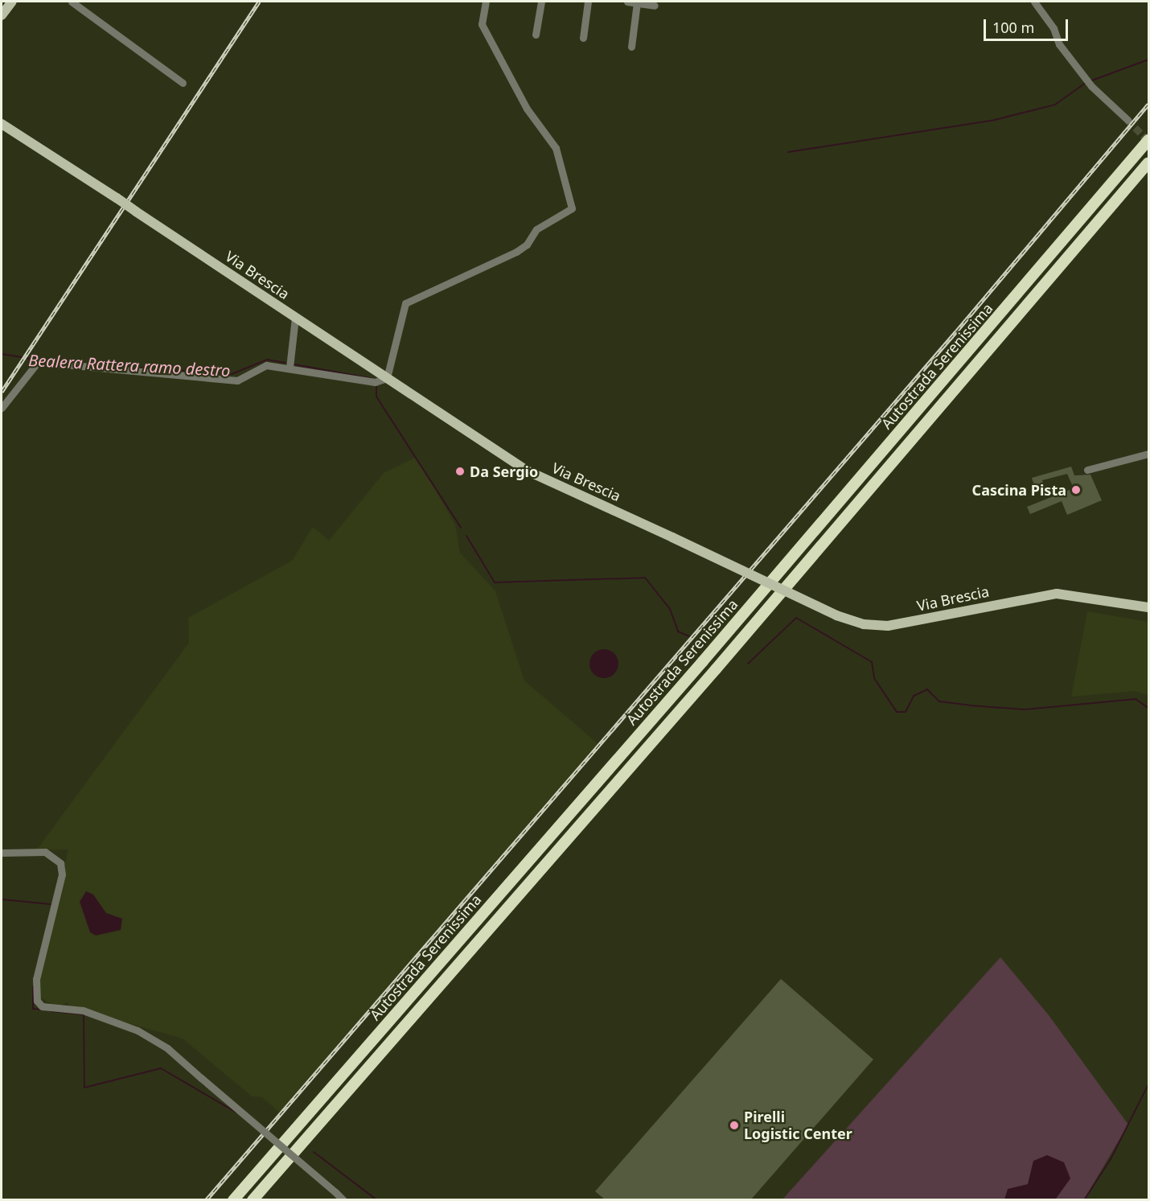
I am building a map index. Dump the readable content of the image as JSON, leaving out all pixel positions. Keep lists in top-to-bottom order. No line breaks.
{"streets":{"highway":["Autostrada Serenissima"],"main road":["Via Brescia"]},"water":["Bealera Rattera ramo destro"],"places":["Da Sergio","Cascina Pista","Pirelli Logistic Center"],"scale_bar":"100 m"}
